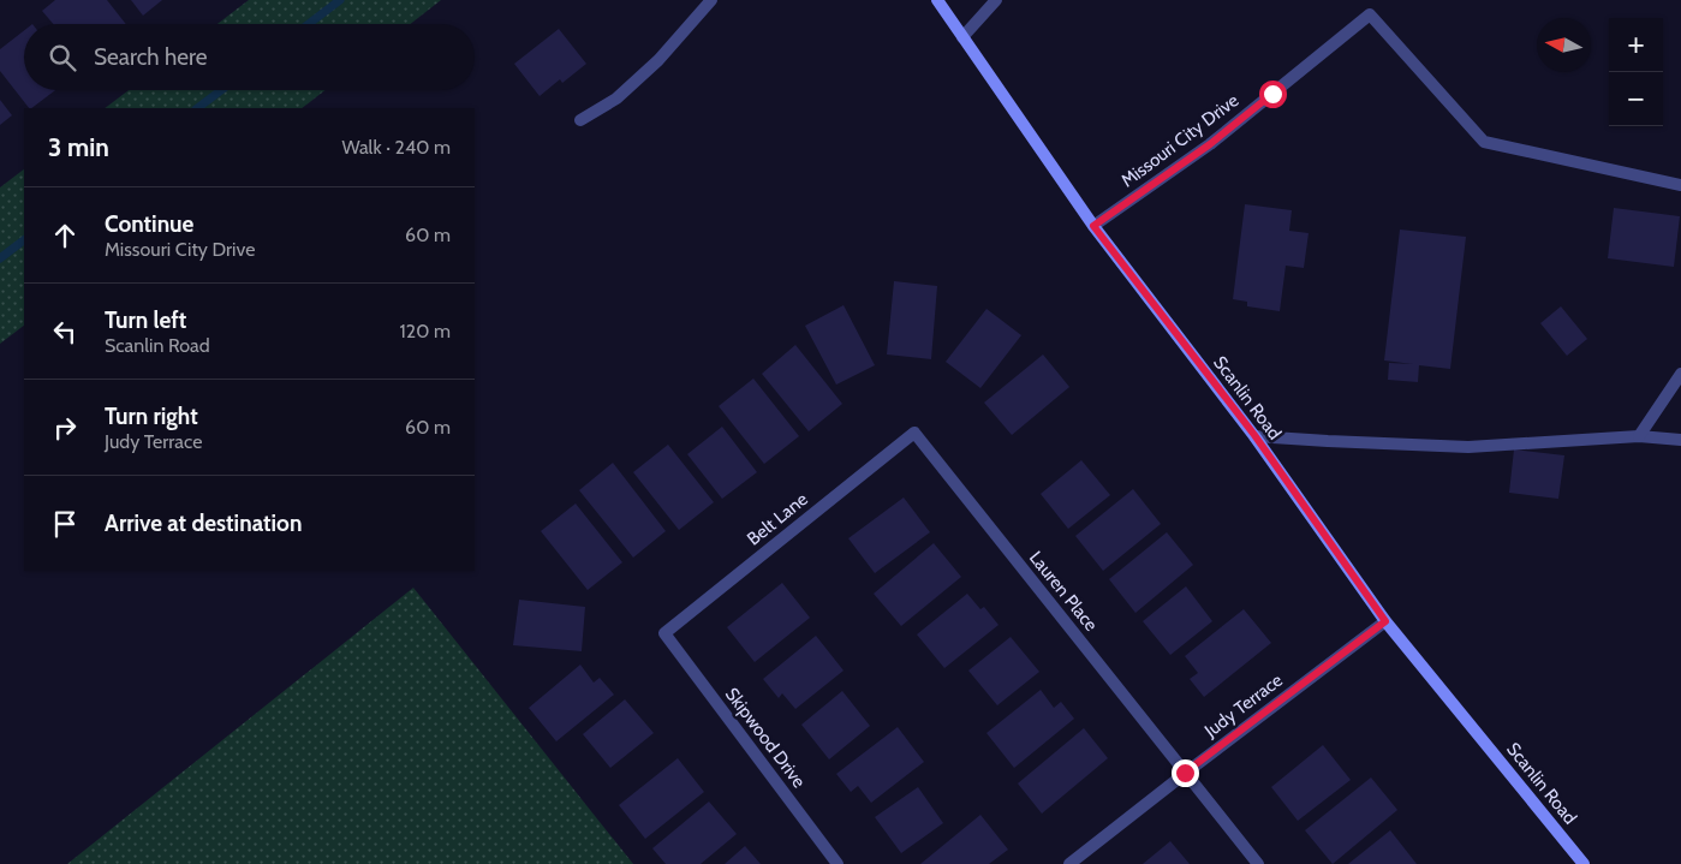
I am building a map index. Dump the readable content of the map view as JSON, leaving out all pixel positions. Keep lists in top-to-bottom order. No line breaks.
{"streets":{"street":["Missouri City Drive","Scanlin Road","Belt Lane","Lauren Place","Judy Terrace","Skipwood Drive"]},"crossings":[["Missouri City Drive","Scanlin Road"],["Scanlin Road","Judy Terrace"],["Belt Lane","Lauren Place"],["Belt Lane","Skipwood Drive"],["Lauren Place","Judy Terrace"]],"north":"left","page":{"map_buttons":["+","−"],"search":"Search here","heading":["3 min","Walk · 240 m"],"list":[["Continue","Missouri City Drive","60 m"],["Turn left","Scanlin Road","120 m"],["Turn right","Judy Terrace","60 m"],"Arrive at destination"]}}
